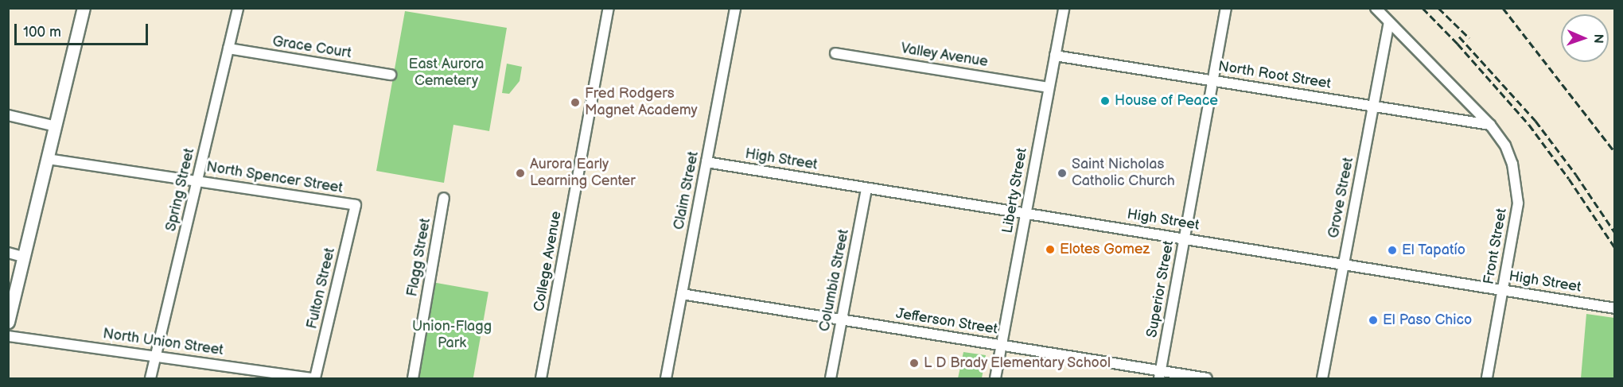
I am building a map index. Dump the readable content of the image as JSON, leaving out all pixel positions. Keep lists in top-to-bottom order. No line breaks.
{"streets":{"street":["Grace Court","Valley Avenue","North Root Street","High Street","North Spencer Street","Spring Street","Claim Street","Liberty Street","Grove Street","Front Street","Flagg Street","College Avenue","Columbia Street","Fulton Street","Superior Street","Jefferson Street","North Union Street"]},"crossings":[["Grace Court","Spring Street"],["Valley Avenue","Liberty Street"],["North Root Street","Liberty Street"],["North Root Street","Grove Street"],["North Root Street","Front Street"],["North Root Street","Superior Street"],["High Street","Claim Street"],["High Street","Liberty Street"],["High Street","Grove Street"],["High Street","Front Street"],["High Street","Columbia Street"],["High Street","Superior Street"],["North Spencer Street","Spring Street"],["North Spencer Street","Fulton Street"],["Spring Street","North Union Street"],["Claim Street","Jefferson Street"],["Liberty Street","Jefferson Street"],["Grove Street","Front Street"],["Columbia Street","Jefferson Street"],["Fulton Street","North Union Street"],["Superior Street","Jefferson Street"]],"parks":["East Aurora Cemetery","Union-Flagg Park"],"places":["House of Peace","Fred Rodgers Magnet Academy","Aurora Early Learning Center","Saint Nicholas Catholic Church","Elotes Gomez","El Tapatío","El Paso Chico","L D Brady Elementary School"],"scale_bar":"100 m","north":"right"}
